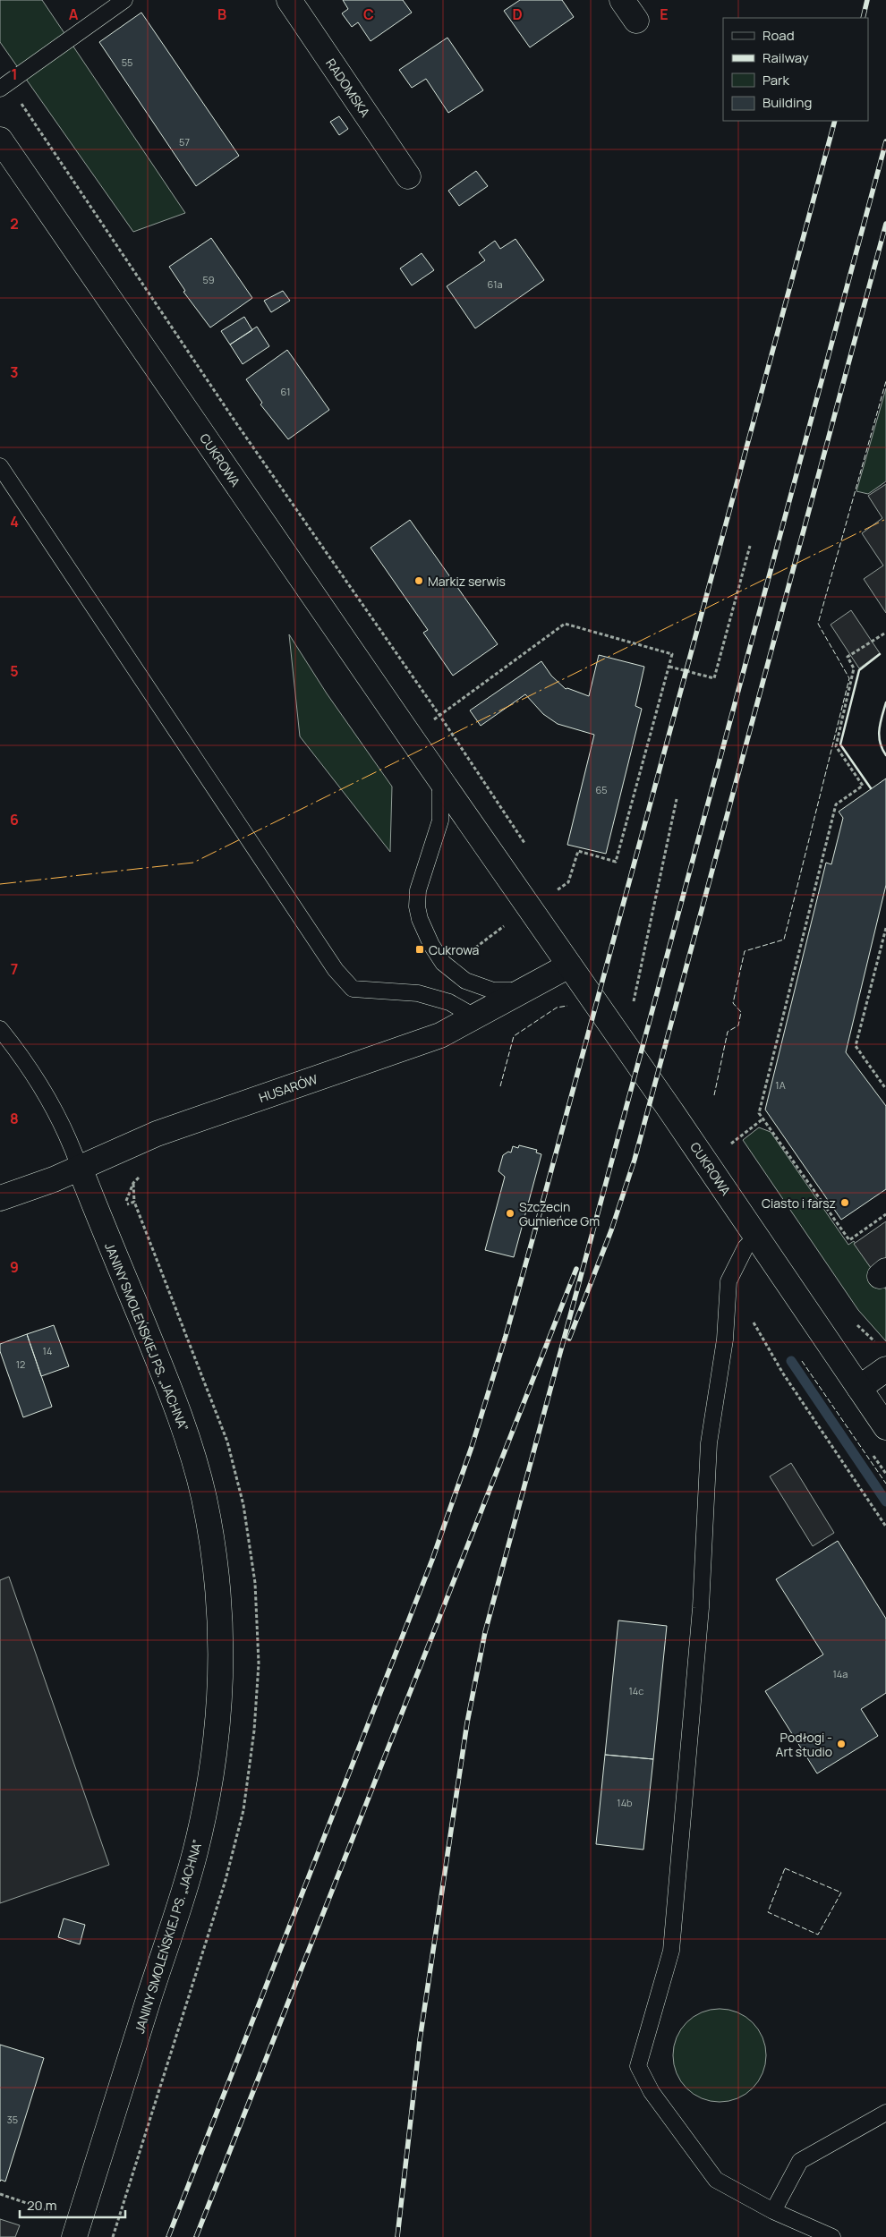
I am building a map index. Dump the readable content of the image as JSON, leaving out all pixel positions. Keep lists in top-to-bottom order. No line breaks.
{"streets":{"street":["RADOMSKA","CUKROWA","HUSARÓW","JANINY SMOLEŃSKIEJ PS. „JACHNA”"]},"crossings":[["CUKROWA","HUSARÓW"],["HUSARÓW","JANINY SMOLEŃSKIEJ PS. „JACHNA”"]],"places":{"other":["Markiz serwis","Ciasto i farsz","Szczecin Gumieńce Gm","Podłogi - Art studio"],"transit":["Cukrowa"]},"house_numbers":["55","57","59","61a","61","65","1A","14","12","14a","14c","14b","35"],"legend":["Road","Railway","Park","Building"],"scale_bar":"20 m","grid":{"columns":["A","B","C","D","E"],"rows":["1","2","3","4","5","6","7","8","9"]}}
